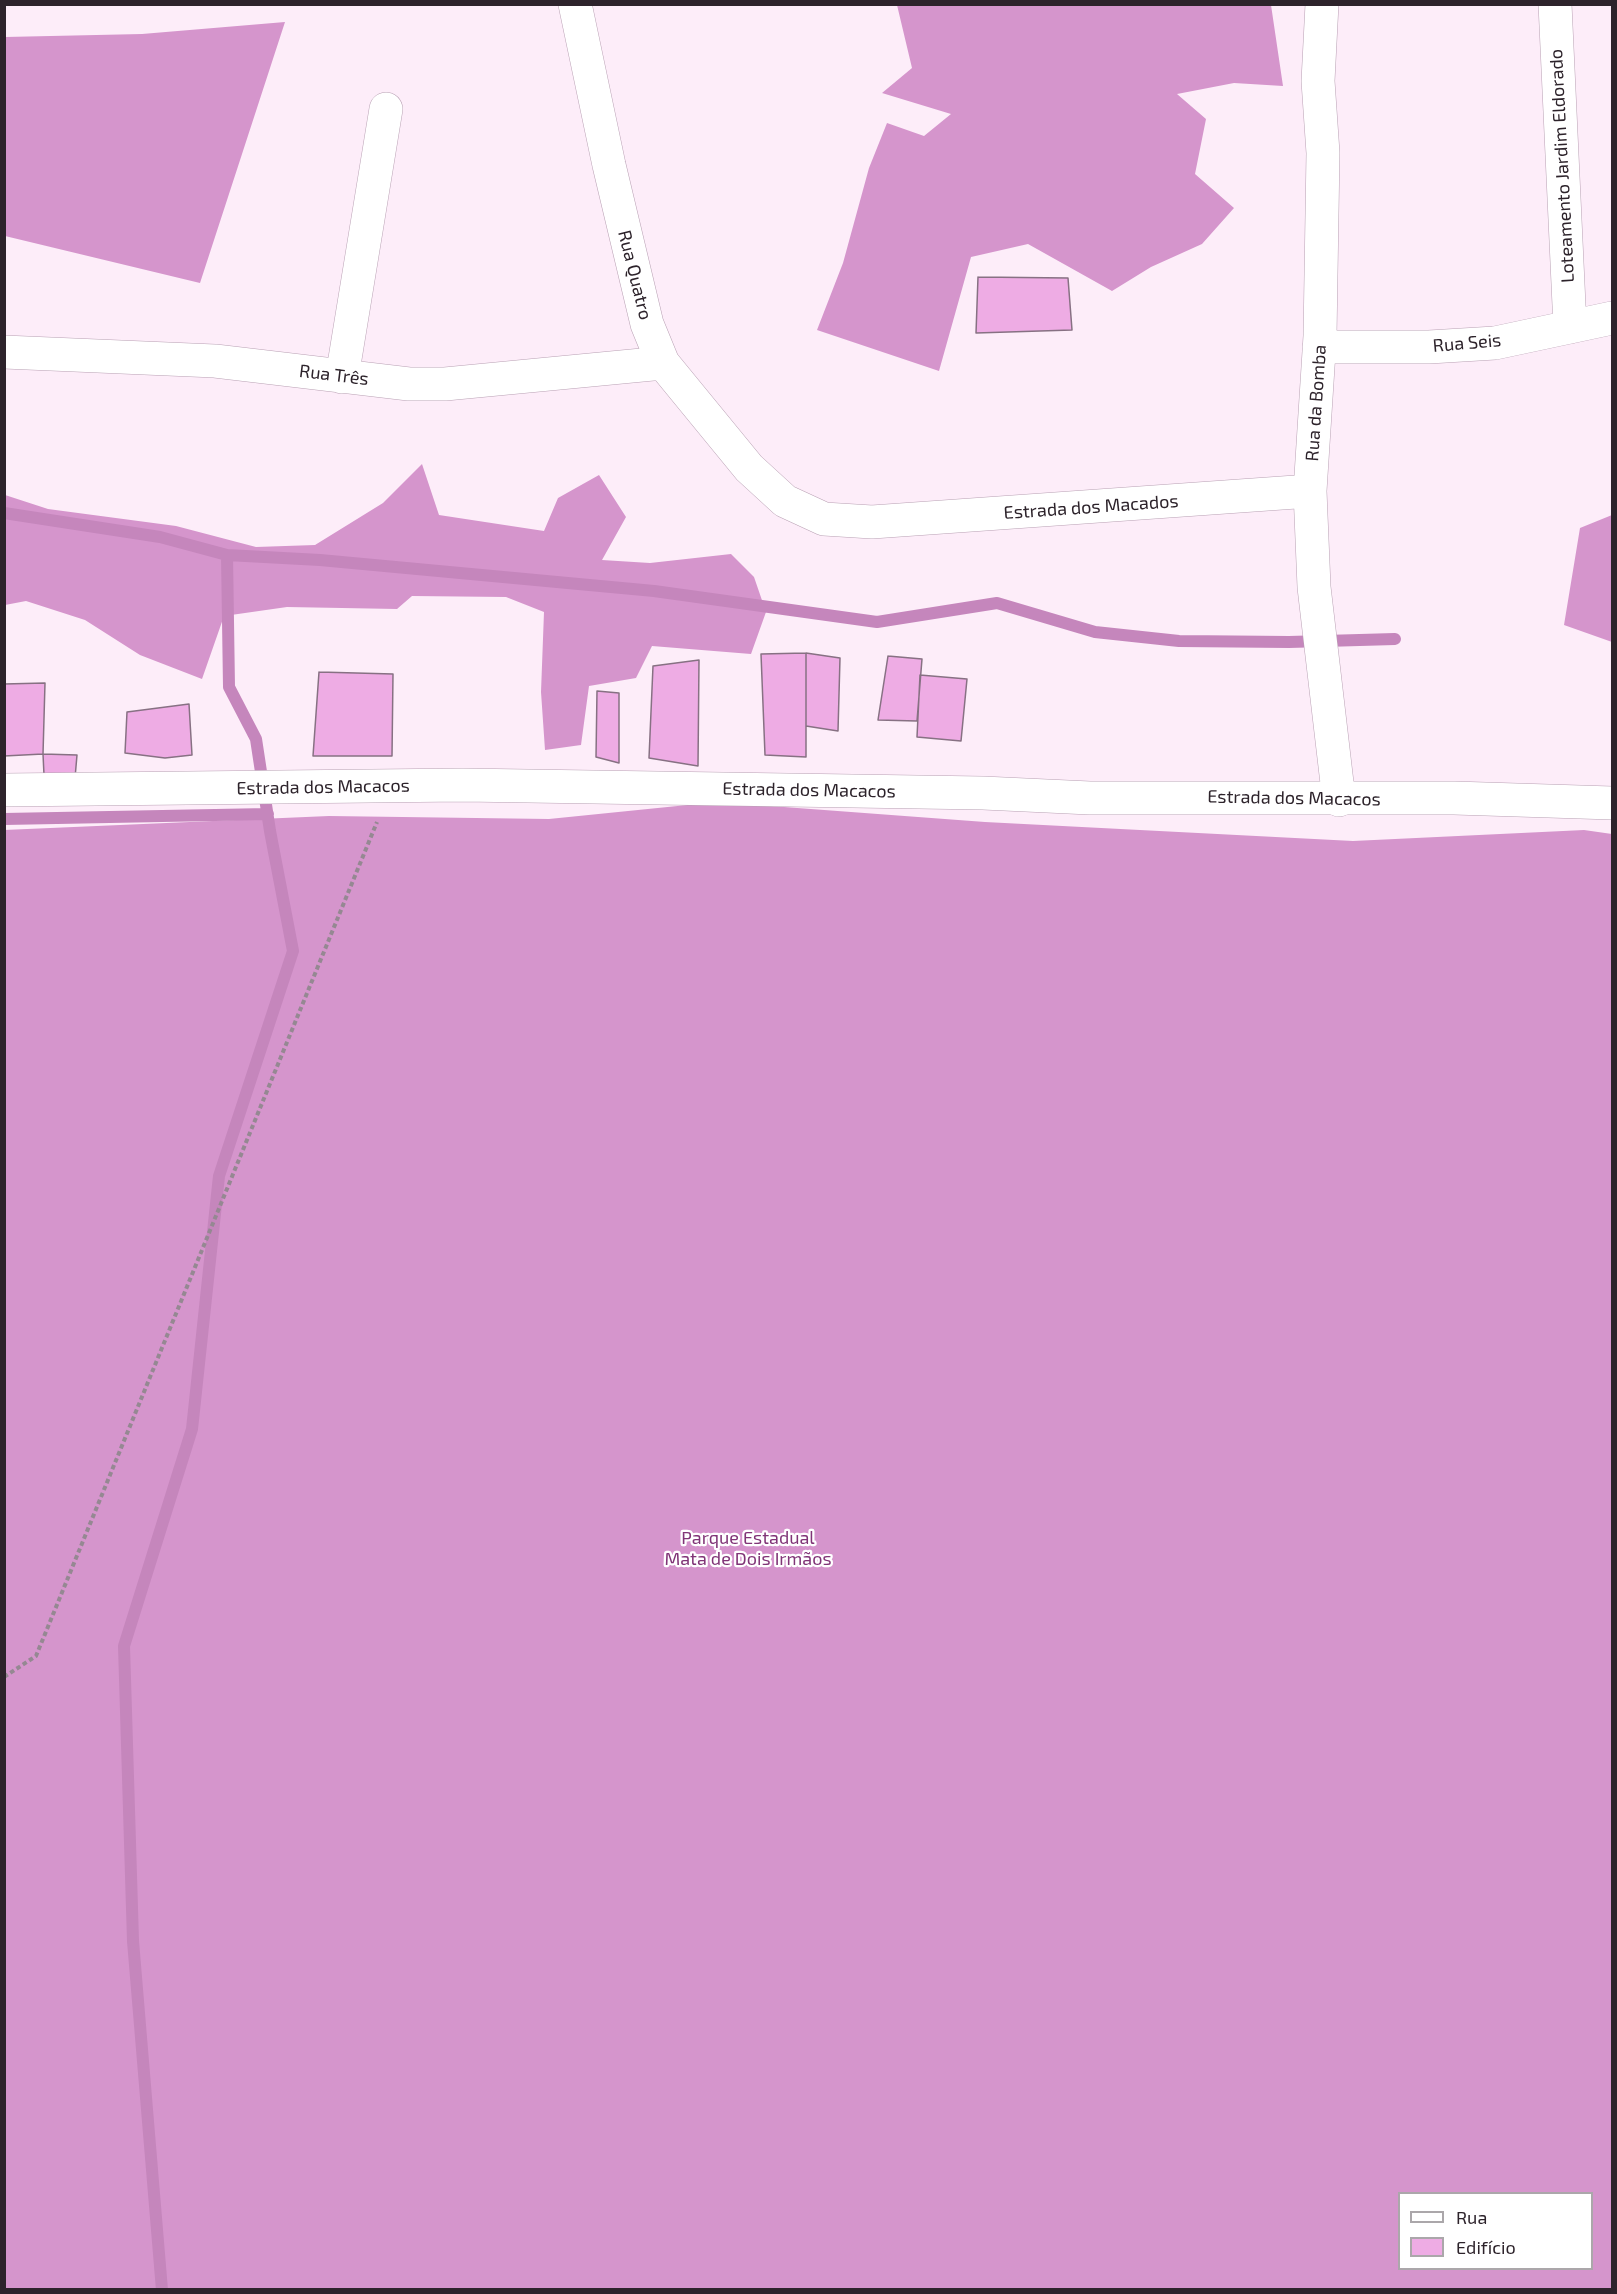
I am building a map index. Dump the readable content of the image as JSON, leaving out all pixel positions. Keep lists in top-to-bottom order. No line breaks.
{"streets":{"street":["Loteamento Jardim Eldorado","Rua Quatro","Rua Seis","Rua Três","Rua da Bomba","Estrada dos Macados","Estrada dos Macacos"]},"crossings":[["Loteamento Jardim Eldorado","Rua Seis"],["Rua Quatro","Rua Três"],["Rua Quatro","Estrada dos Macados"],["Rua Seis","Rua da Bomba"],["Rua da Bomba","Estrada dos Macados"],["Rua da Bomba","Estrada dos Macacos"]],"parks":["Parque Estadual Mata de Dois Irmãos"],"legend":["Rua","Edifício"]}
